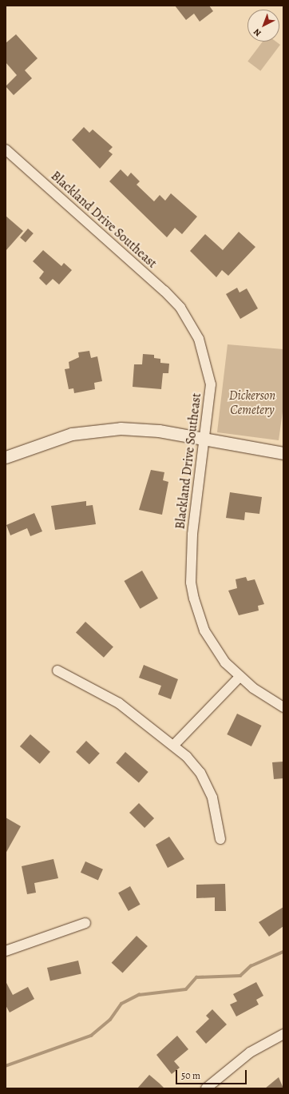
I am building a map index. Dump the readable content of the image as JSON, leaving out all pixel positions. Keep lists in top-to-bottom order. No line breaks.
{"streets":{"street":["Blackland Drive Southeast"]},"parks":["Dickerson Cemetery"],"scale_bar":"50 m","north":"bottom left"}
